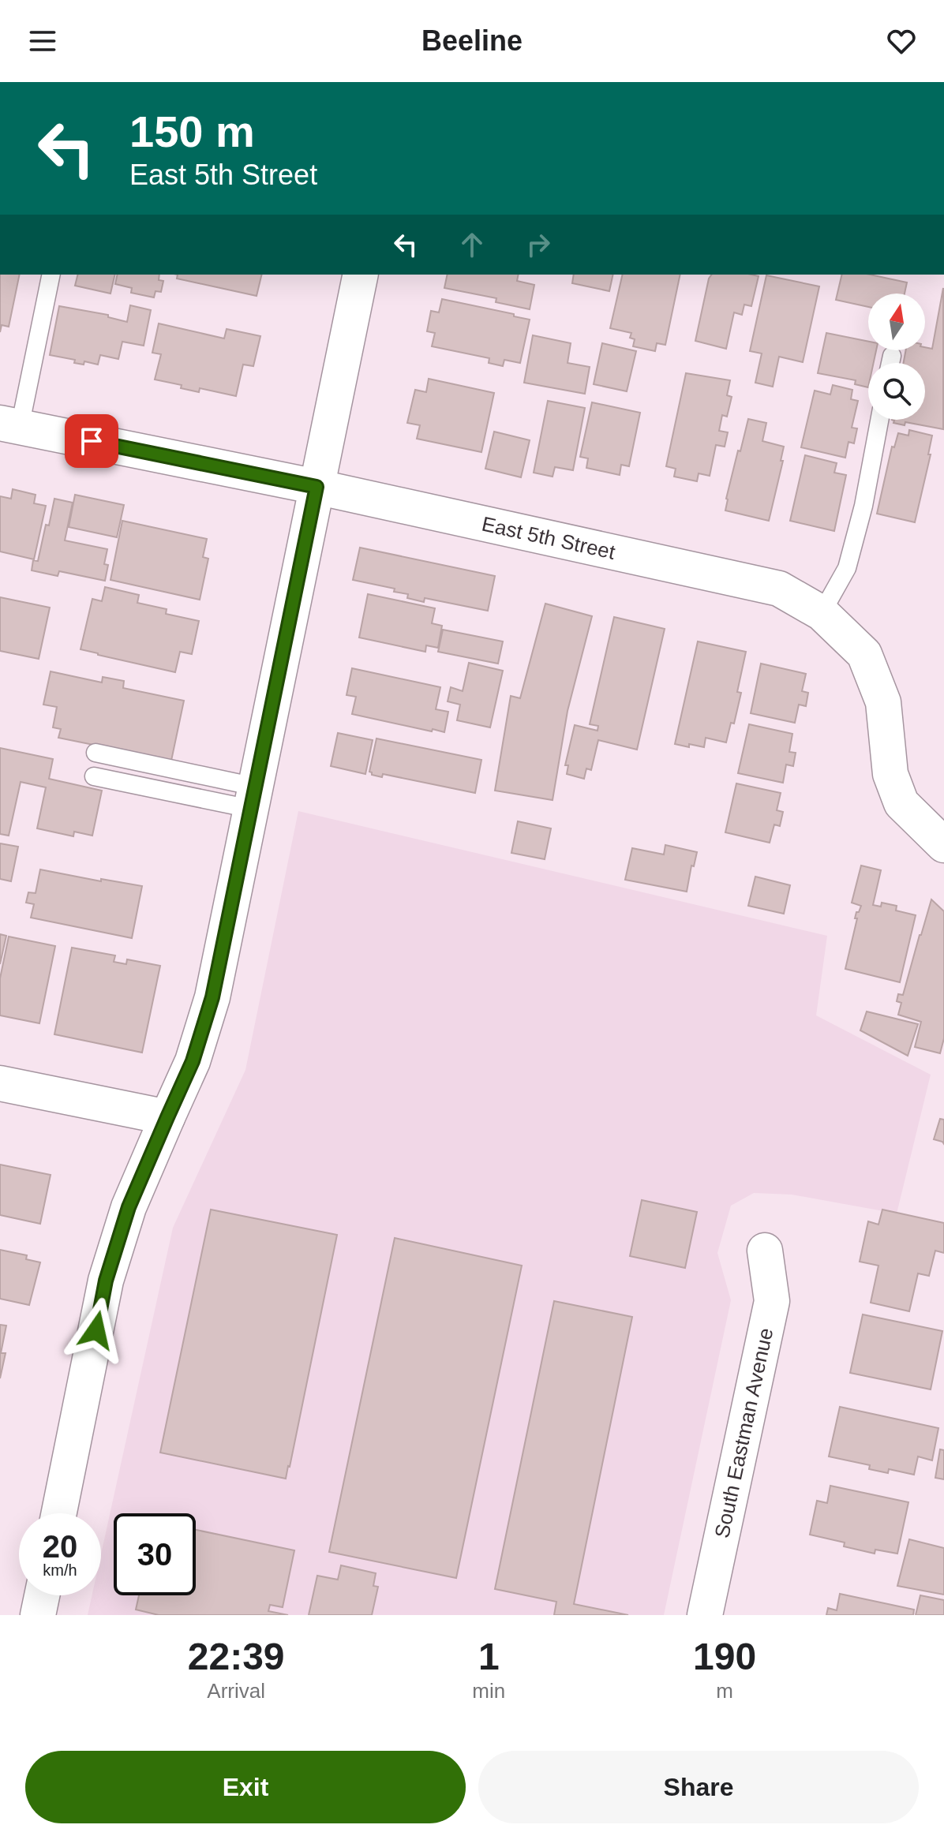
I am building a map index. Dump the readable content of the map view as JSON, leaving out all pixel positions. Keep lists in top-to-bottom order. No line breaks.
{"streets":{"street":["East 5th Street","South Eastman Avenue"]},"north":"top","page":{"header":"Beeline","turn":["150 m","East 5th Street"],"speed":"20 km/h","limit":"30","eta":["22:39","Arrival","1","min","190","m"],"buttons":["Exit","Share"]}}
